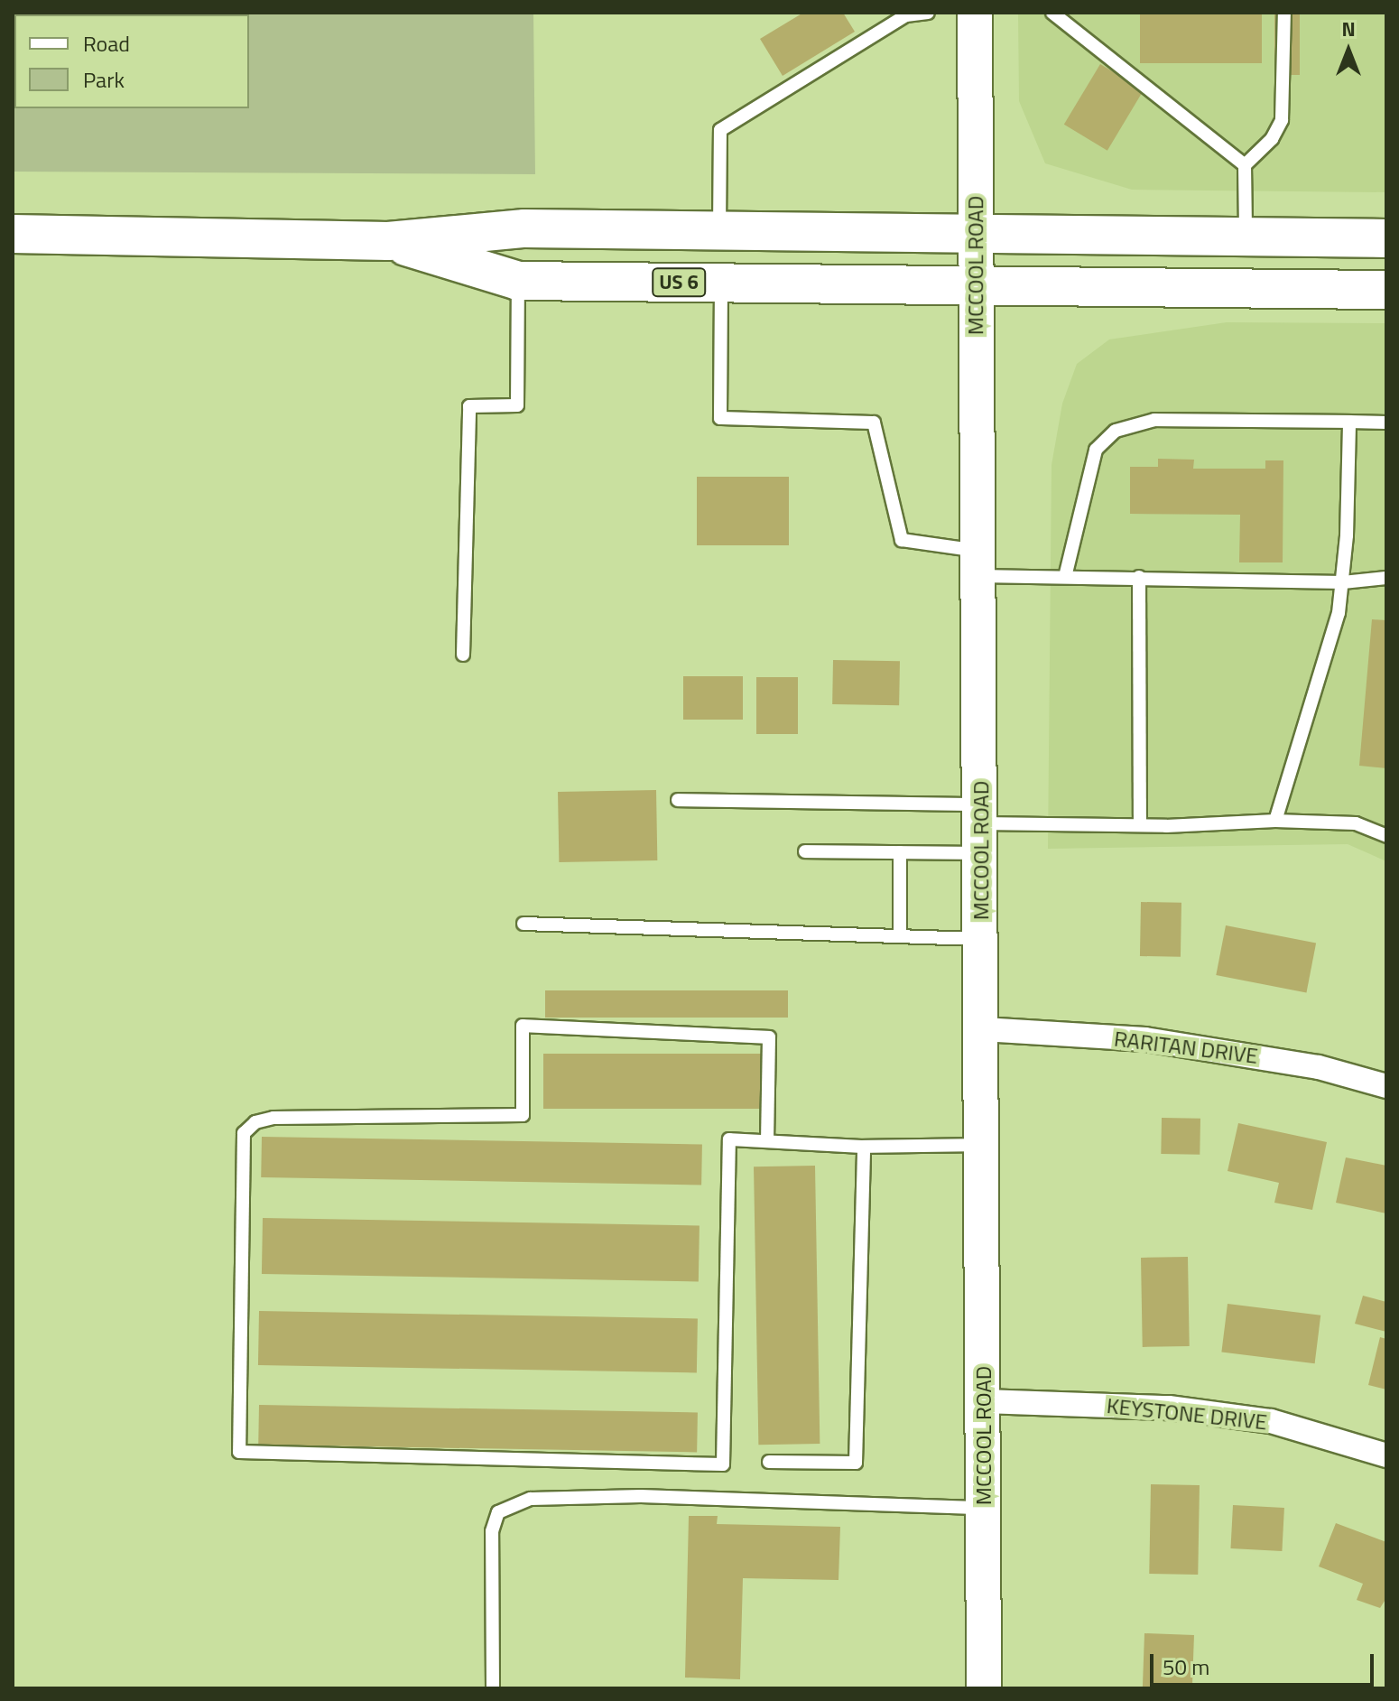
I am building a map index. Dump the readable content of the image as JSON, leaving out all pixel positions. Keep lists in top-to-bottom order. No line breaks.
{"streets":{"main road":["US 6"],"street":["MCCOOL ROAD","RARITAN DRIVE","KEYSTONE DRIVE"]},"crossings":[["MCCOOL ROAD","US 6"],["MCCOOL ROAD","RARITAN DRIVE"],["MCCOOL ROAD","KEYSTONE DRIVE"]],"legend":["Road","Park"],"scale_bar":"50 m","north":"top"}
